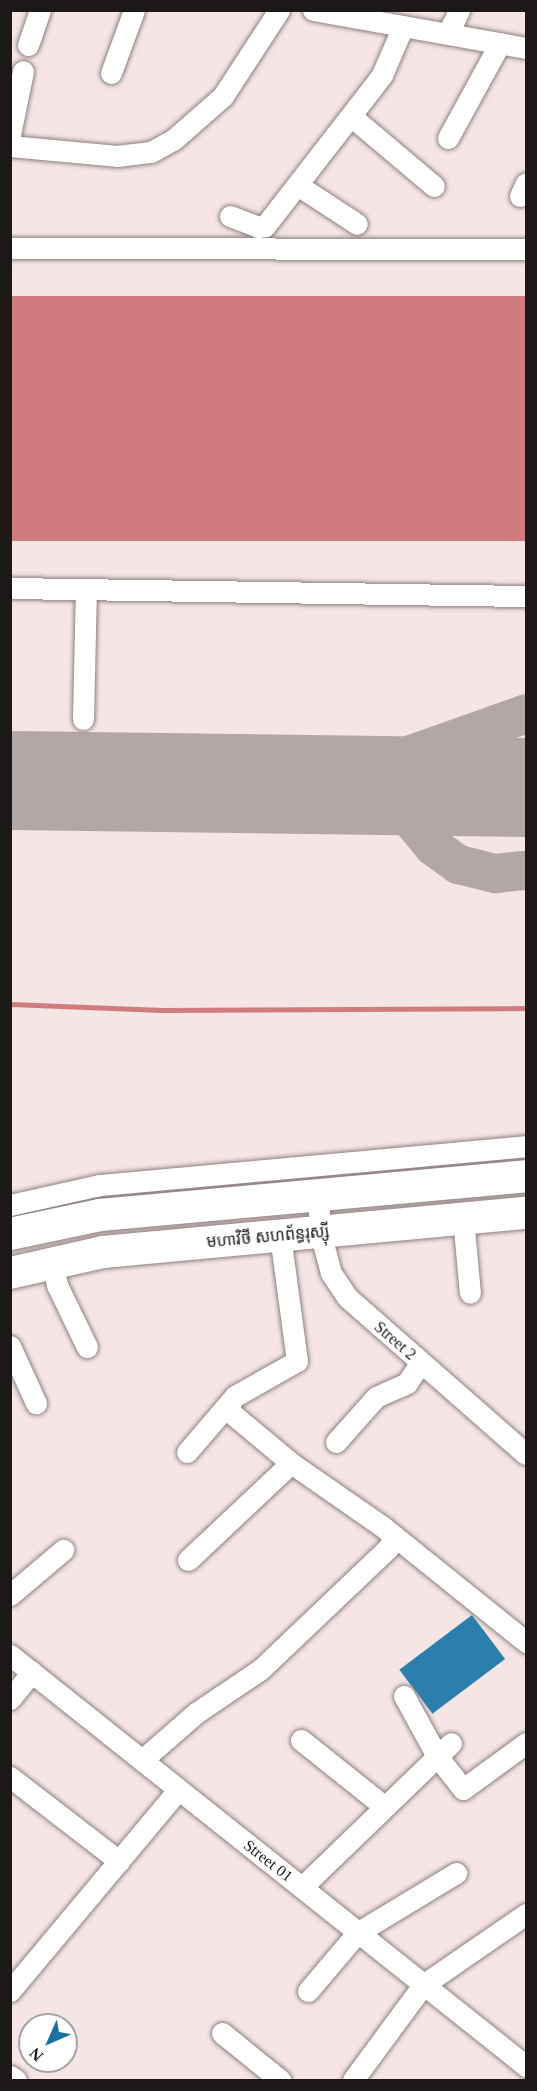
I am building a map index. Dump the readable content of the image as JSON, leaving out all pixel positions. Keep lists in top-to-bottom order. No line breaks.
{"streets":{"highway":["មហាវិថី សហព័ន្ធរុស្ស៊ី"],"street":["Street 2","Street 01"]},"crossings":[["មហាវិថី សហព័ន្ធរុស្ស៊ី","Street 2"]],"north":"bottom left"}
